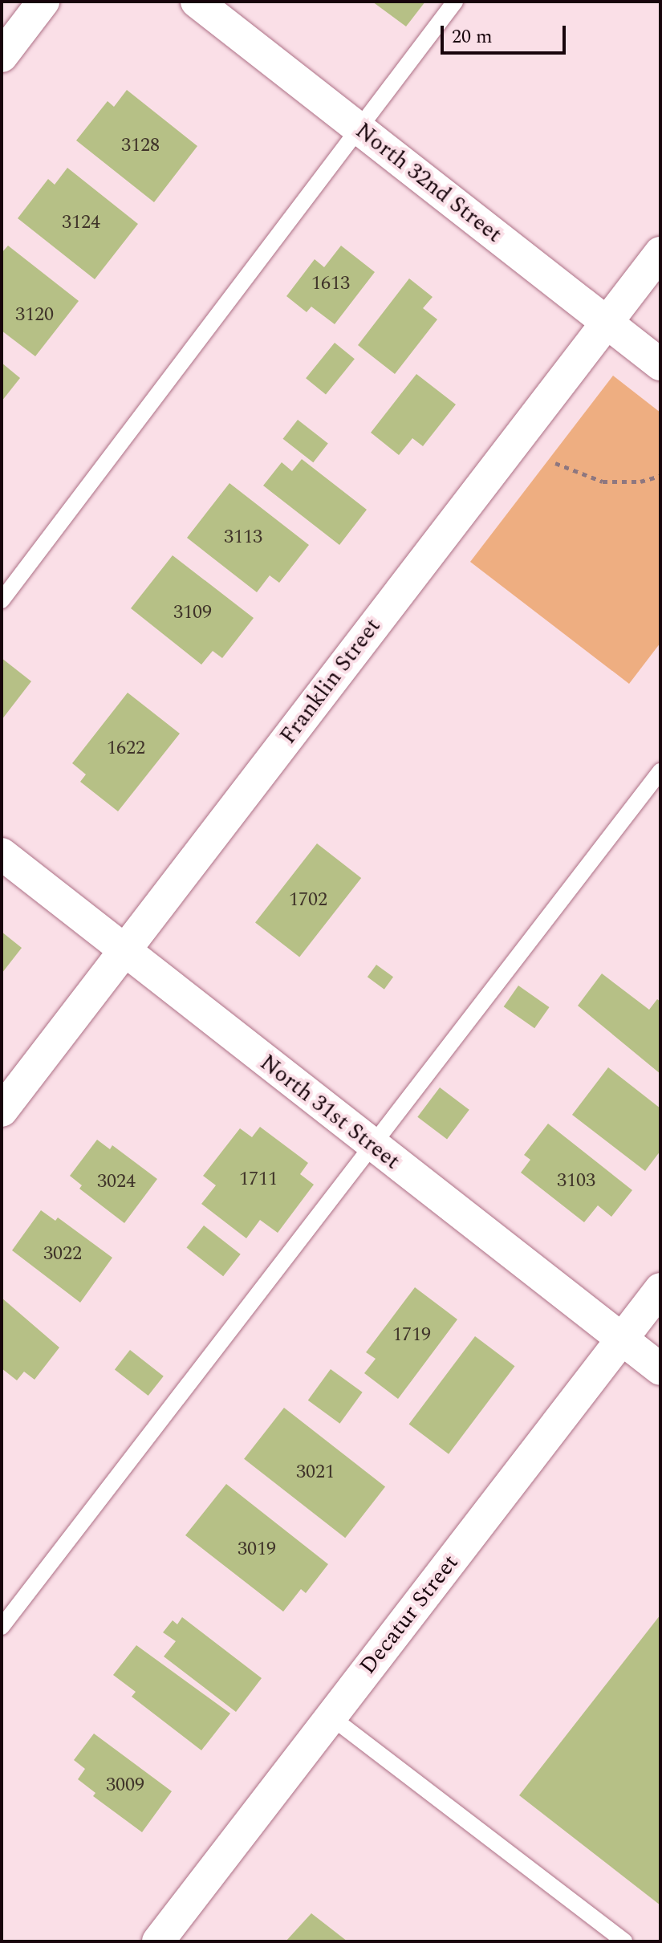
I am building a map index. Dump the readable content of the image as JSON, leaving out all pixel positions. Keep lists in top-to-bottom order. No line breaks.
{"streets":{"street":["North 32nd Street","Franklin Street","North 31st Street","Decatur Street"]},"crossings":[["North 32nd Street","Franklin Street"],["Franklin Street","North 31st Street"],["North 31st Street","Decatur Street"]],"house_numbers":["3128","3124","1613","3120","3113","3109","1622","1702","1711","3103","3024","3022","1719","3021","3019","3009"],"scale_bar":"20 m"}
